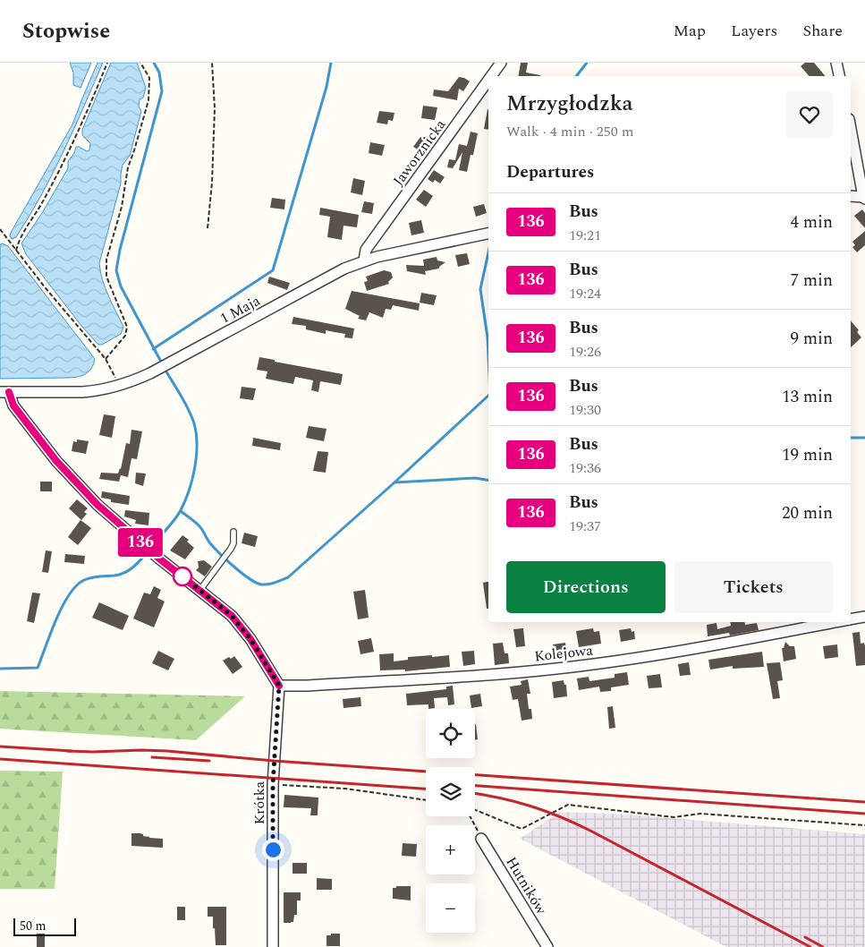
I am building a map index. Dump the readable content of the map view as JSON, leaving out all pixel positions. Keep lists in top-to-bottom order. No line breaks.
{"streets":{"street":["Jaworznicka","1 Maja","Kolejowa","Krótka","Hutników"]},"crossings":[["Jaworznicka","1 Maja"],["Kolejowa","Krótka"]],"lines":["bus line 136"],"scale_bar":"50 m","page":{"header":"Stopwise","nav":["Map","Layers","Share"],"on_map":"136","heading":[["Mrzygłodzka","Walk · 4 min · 250 m"],"Departures"],"list":[{"mark":"136","name":"Bus","note":"19:21","value":"4 min"},{"mark":"136","name":"Bus","note":"19:24","value":"7 min"},{"mark":"136","name":"Bus","note":"19:26","value":"9 min"},{"mark":"136","name":"Bus","note":"19:30","value":"13 min"},{"mark":"136","name":"Bus","note":"19:36","value":"19 min"},{"mark":"136","name":"Bus","note":"19:37","value":"20 min"}],"buttons":["Directions","Tickets"],"map_buttons":["+","−"],"scale":"50 m"}}
